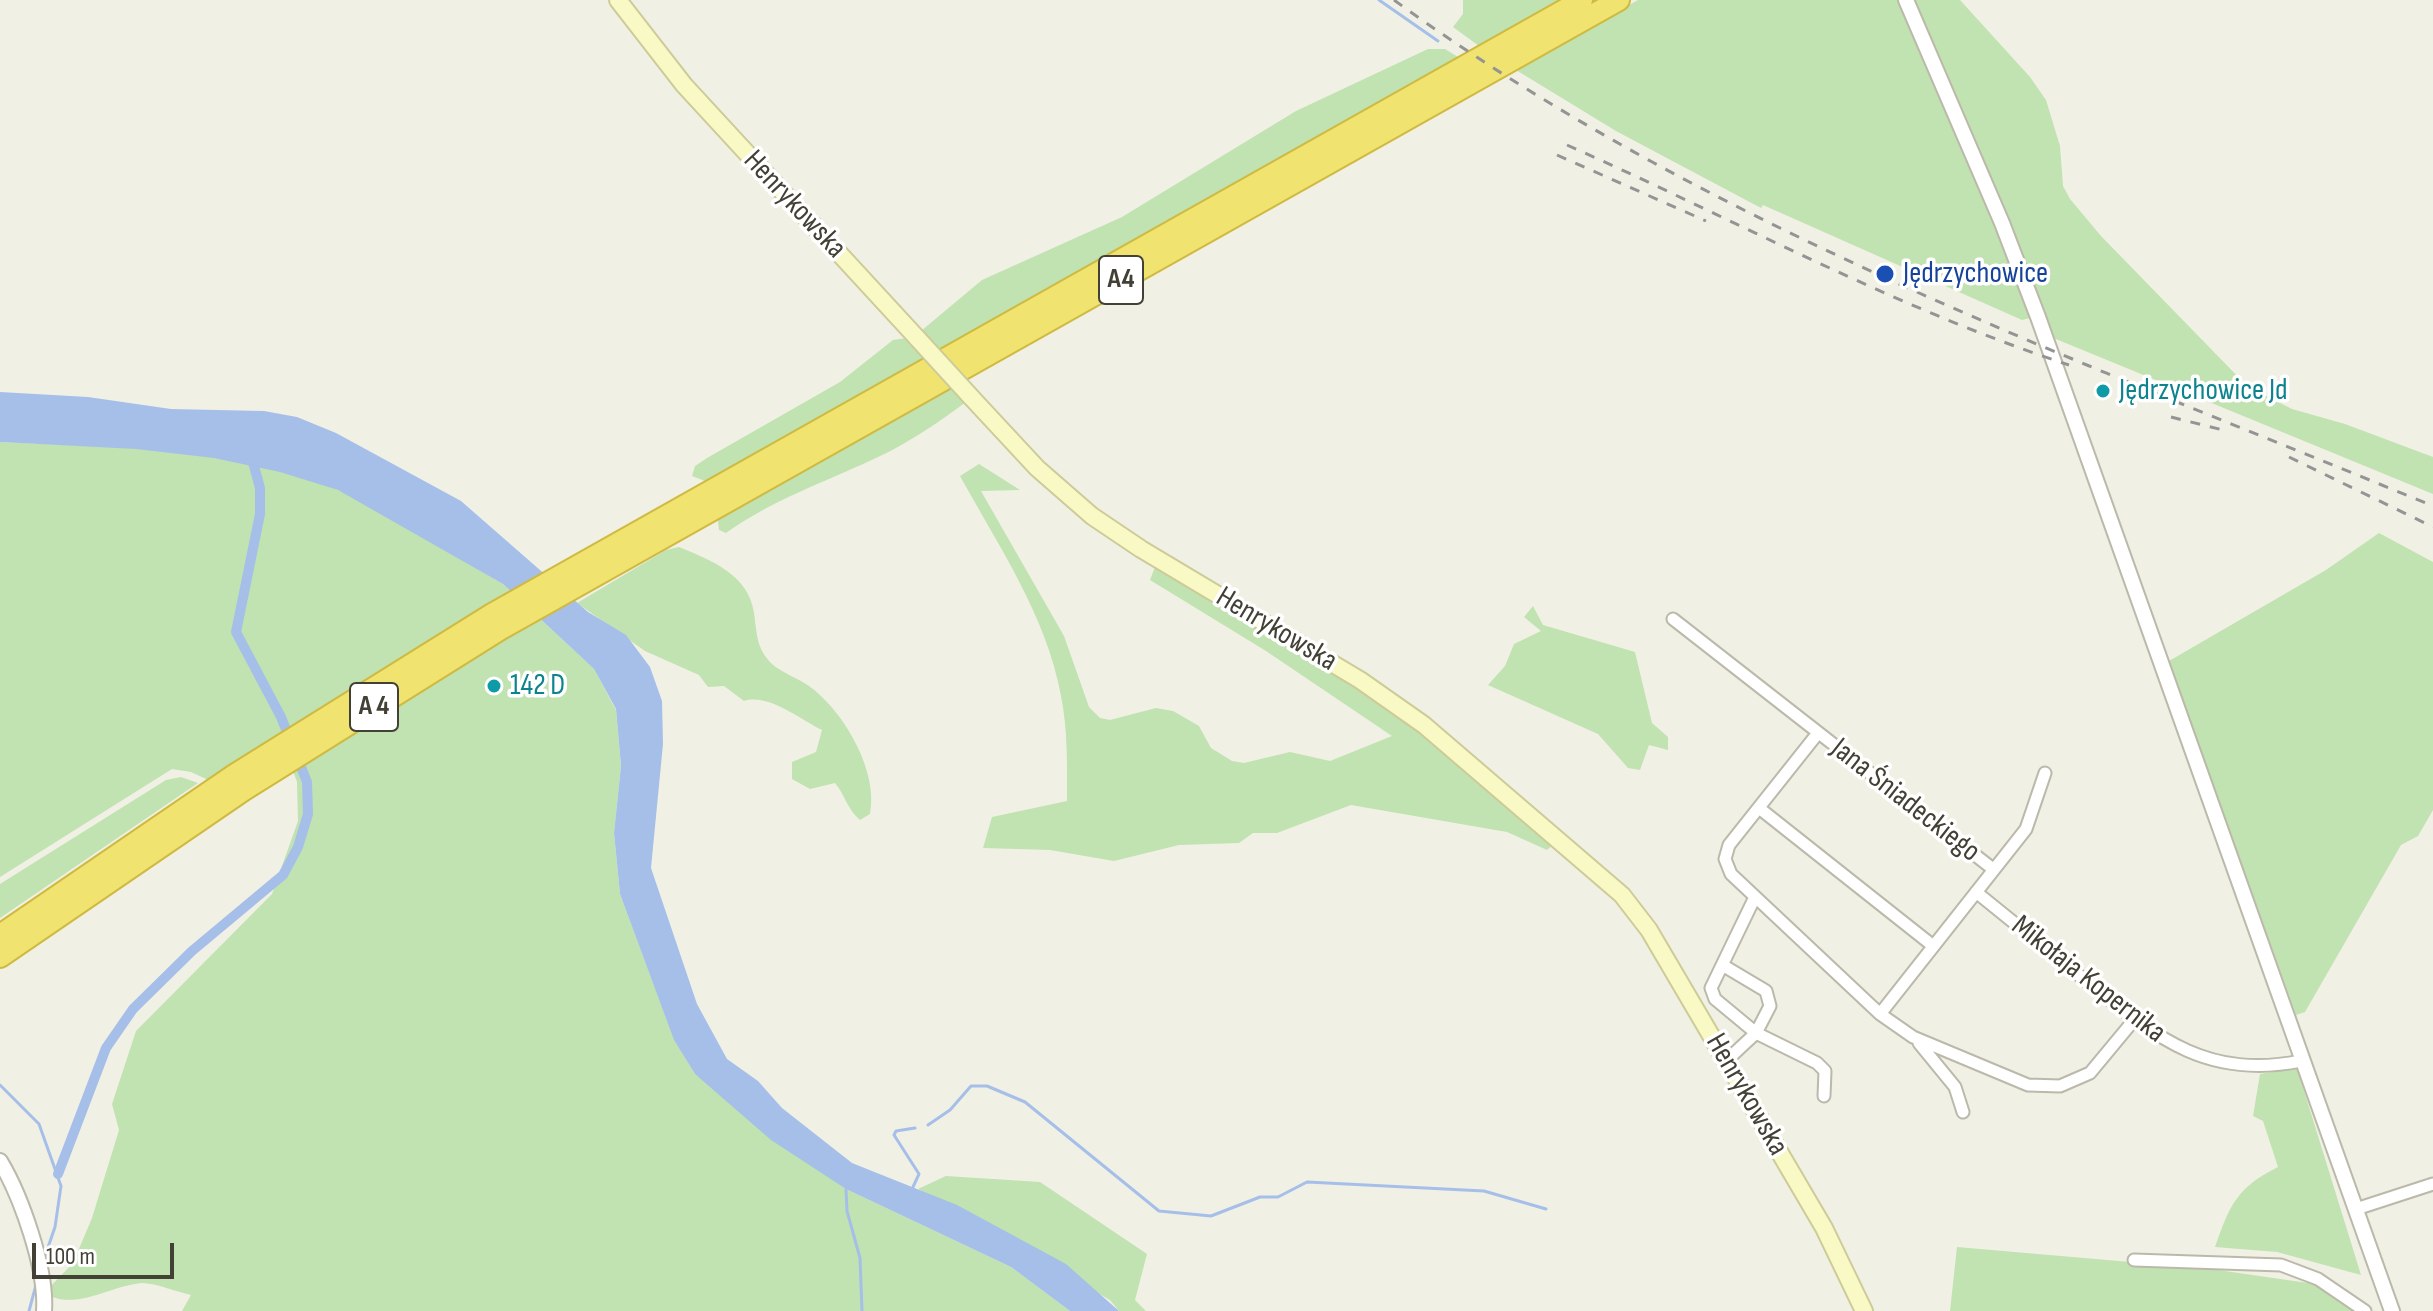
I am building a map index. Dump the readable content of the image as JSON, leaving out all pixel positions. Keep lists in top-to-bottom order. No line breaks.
{"streets":{"highway":["A4","A 4"],"main road":["Henrykowska"],"street":["Jana Śniadeckiego","Mikołaja Kopernika"]},"crossings":[["A4","A 4"]],"places":["Jędrzychowice","Jędrzychowice Jd","142 D"],"scale_bar":"100 m"}
